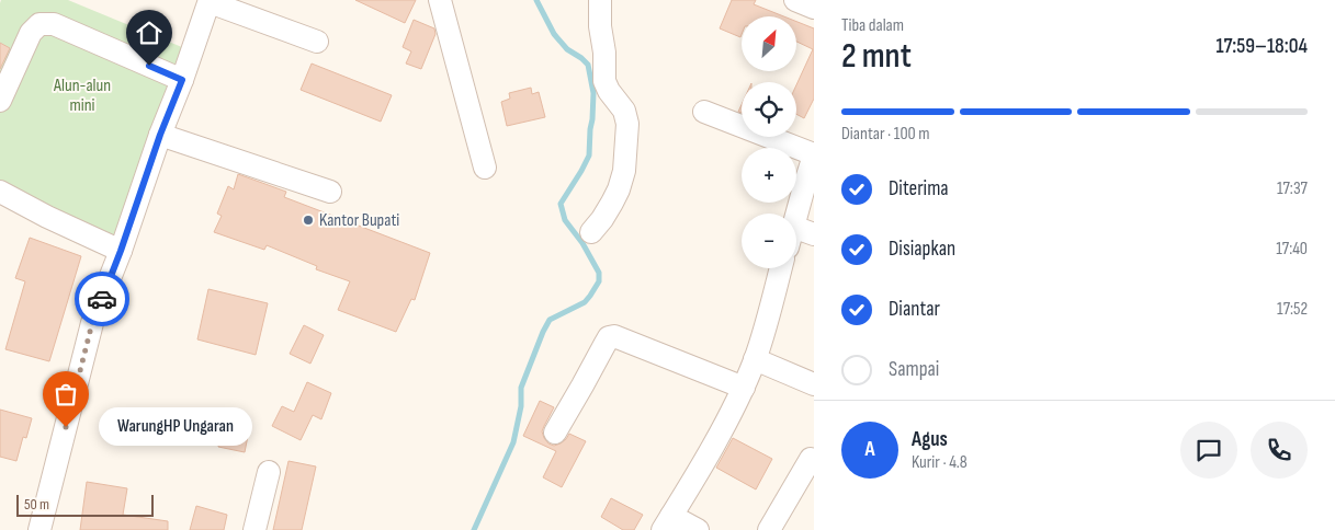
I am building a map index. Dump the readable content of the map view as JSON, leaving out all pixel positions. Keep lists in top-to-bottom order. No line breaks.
{"parks":["Alun-alun mini"],"places":["Kantor Bupati","WarungHP Ungaran"],"scale_bar":"50 m","north":"top right","page":{"heading":["2 mnt","Tiba dalam","17:59–18:04"],"panel":["Agus","Kurir · 4.8"],"map_buttons":["+","−"],"bar":"Diantar · 100 m","list":[["Diterima","17:37"],["Disiapkan","17:40"],["Diantar","17:52"],"Sampai"],"bubble":"WarungHP Ungaran","round":"A","scale":"50 m"}}
